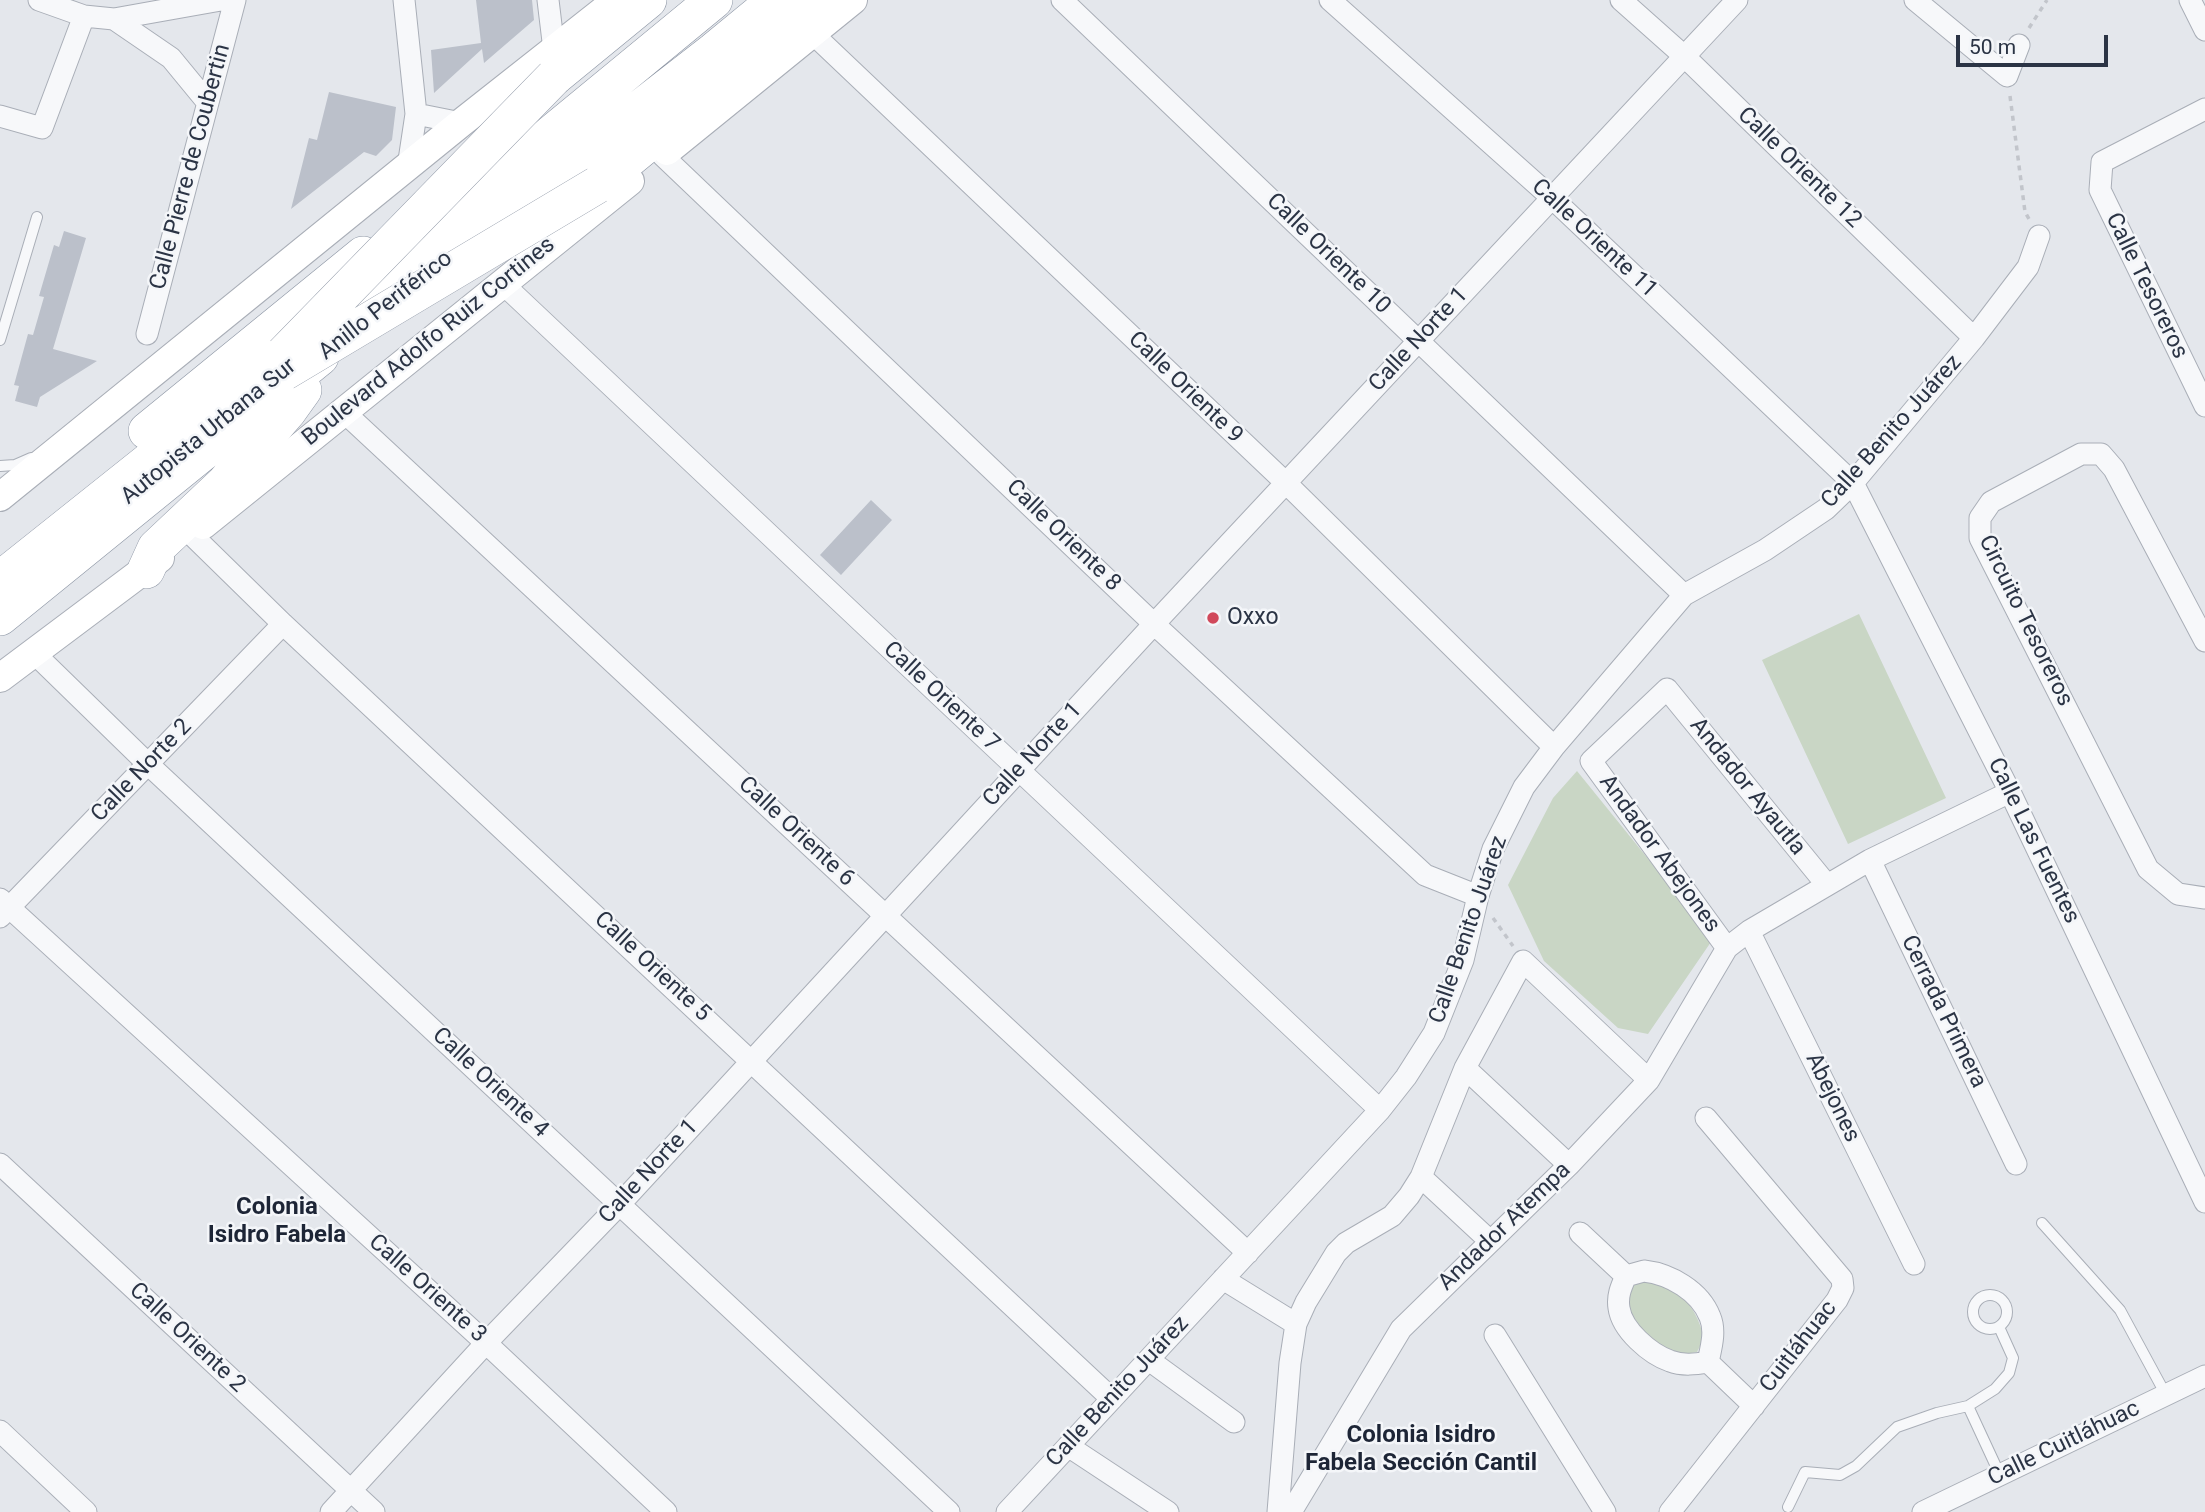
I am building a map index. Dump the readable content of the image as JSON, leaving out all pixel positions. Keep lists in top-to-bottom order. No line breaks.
{"streets":{"highway":["Anillo Periférico","Autopista Urbana Sur"],"main road":["Boulevard Adolfo Ruiz Cortines"],"street":["Calle Pierre de Coubertin","Calle Oriente 12","Calle Oriente 11","Calle Oriente 10","Calle Tesoreros","Calle Norte 1","Calle Oriente 9","Calle Benito Juárez","Calle Oriente 8","Circuito Tesoreros","Calle Oriente 7","Calle Norte 2","Andador Ayautla","Calle Oriente 6","Calle Las Fuentes","Andador Abejones","Calle Oriente 5","Cerrada Primera","Calle Oriente 4","Abejones","Andador Atempa","Calle Oriente 3","Calle Oriente 2","Cuitláhuac","Calle Cuitláhuac"]},"crossings":[["Calle Oriente 12","Calle Norte 1"],["Calle Oriente 12","Calle Benito Juárez"],["Calle Oriente 11","Calle Norte 1"],["Calle Oriente 11","Calle Benito Juárez"],["Calle Oriente 11","Calle Las Fuentes"],["Calle Oriente 10","Calle Norte 1"],["Calle Oriente 10","Calle Benito Juárez"],["Calle Norte 1","Calle Oriente 9"],["Calle Norte 1","Calle Oriente 8"],["Calle Norte 1","Calle Oriente 7"],["Calle Norte 1","Calle Oriente 6"],["Calle Norte 1","Calle Oriente 5"],["Calle Norte 1","Calle Oriente 4"],["Calle Norte 1","Calle Oriente 3"],["Calle Norte 1","Calle Oriente 2"],["Boulevard Adolfo Ruiz Cortines","Calle Oriente 9"],["Boulevard Adolfo Ruiz Cortines","Calle Oriente 8"],["Boulevard Adolfo Ruiz Cortines","Calle Oriente 7"],["Boulevard Adolfo Ruiz Cortines","Calle Oriente 6"],["Boulevard Adolfo Ruiz Cortines","Calle Oriente 5"],["Boulevard Adolfo Ruiz Cortines","Calle Oriente 4"],["Calle Oriente 9","Calle Benito Juárez"],["Calle Benito Juárez","Calle Oriente 8"],["Calle Benito Juárez","Calle Oriente 7"],["Calle Benito Juárez","Calle Oriente 6"],["Calle Benito Juárez","Calle Las Fuentes"],["Calle Benito Juárez","Calle Oriente 5"],["Calle Norte 2","Calle Oriente 5"],["Calle Norte 2","Calle Oriente 4"],["Calle Norte 2","Calle Oriente 3"],["Andador Ayautla","Andador Abejones"],["Andador Abejones","Andador Atempa"]],"districts":["Colonia Isidro Fabela","Colonia Isidro Fabela Sección Cantil"],"places":["Oxxo"],"scale_bar":"50 m"}
